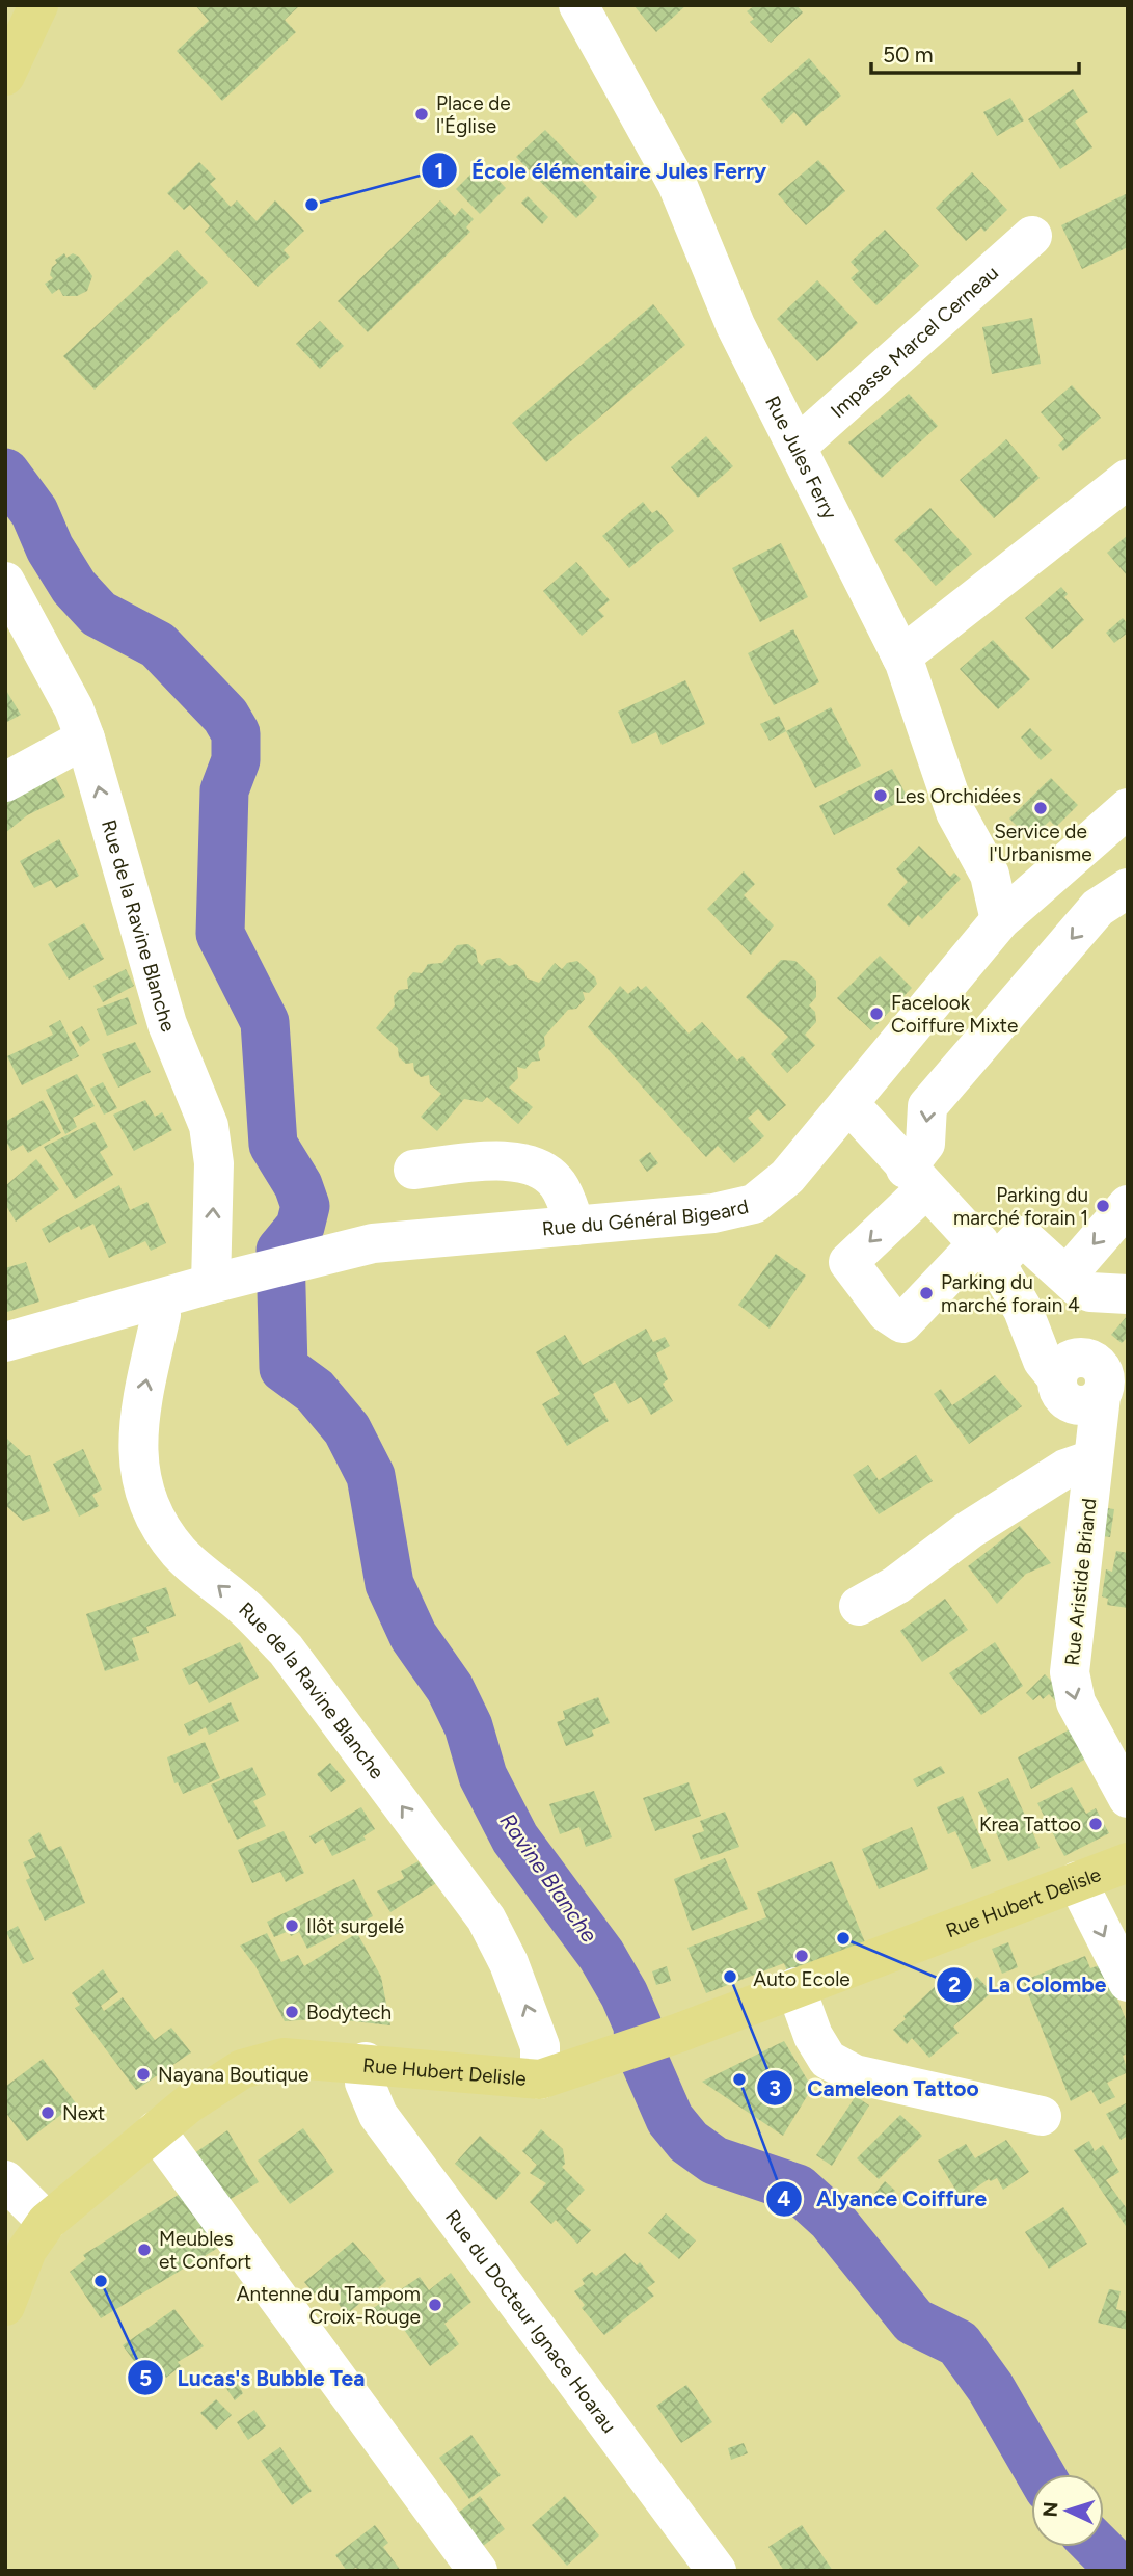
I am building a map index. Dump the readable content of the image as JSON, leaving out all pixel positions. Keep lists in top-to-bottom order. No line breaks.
{"streets":{"main road":["Rue Hubert Delisle"],"street":["Impasse Marcel Cerneau","Rue Jules Ferry","Rue de la Ravine Blanche","Rue du Général Bigeard","Rue Aristide Briand","Rue du Docteur Ignace Hoarau"]},"crossings":[["Impasse Marcel Cerneau","Rue Jules Ferry"],["Rue Jules Ferry","Rue du Général Bigeard"],["Rue de la Ravine Blanche","Rue du Général Bigeard"],["Rue de la Ravine Blanche","Rue Hubert Delisle"],["Rue du Général Bigeard","Rue Aristide Briand"],["Rue Hubert Delisle","Rue du Docteur Ignace Hoarau"]],"one_way":["Rue de la Ravine Blanche","Rue Aristide Briand"],"water":["Ravine Blanche"],"places":["Place de l'Église","École élémentaire Jules Ferry","Les Orchidées","Service de l'Urbanisme","Facelook Coiffure Mixte","Parking du marché forain 1","Parking du marché forain 4","Krea Tattoo","Ilôt surgelé","La Colombe","Auto Ecole","Cameleon Tattoo","Bodytech","Nayana Boutique","Alyance Coiffure","Next","Meubles et Confort","Lucas's Bubble Tea","Antenne du Tampom Croix-Rouge"],"scale_bar":"50 m","north":"left"}
